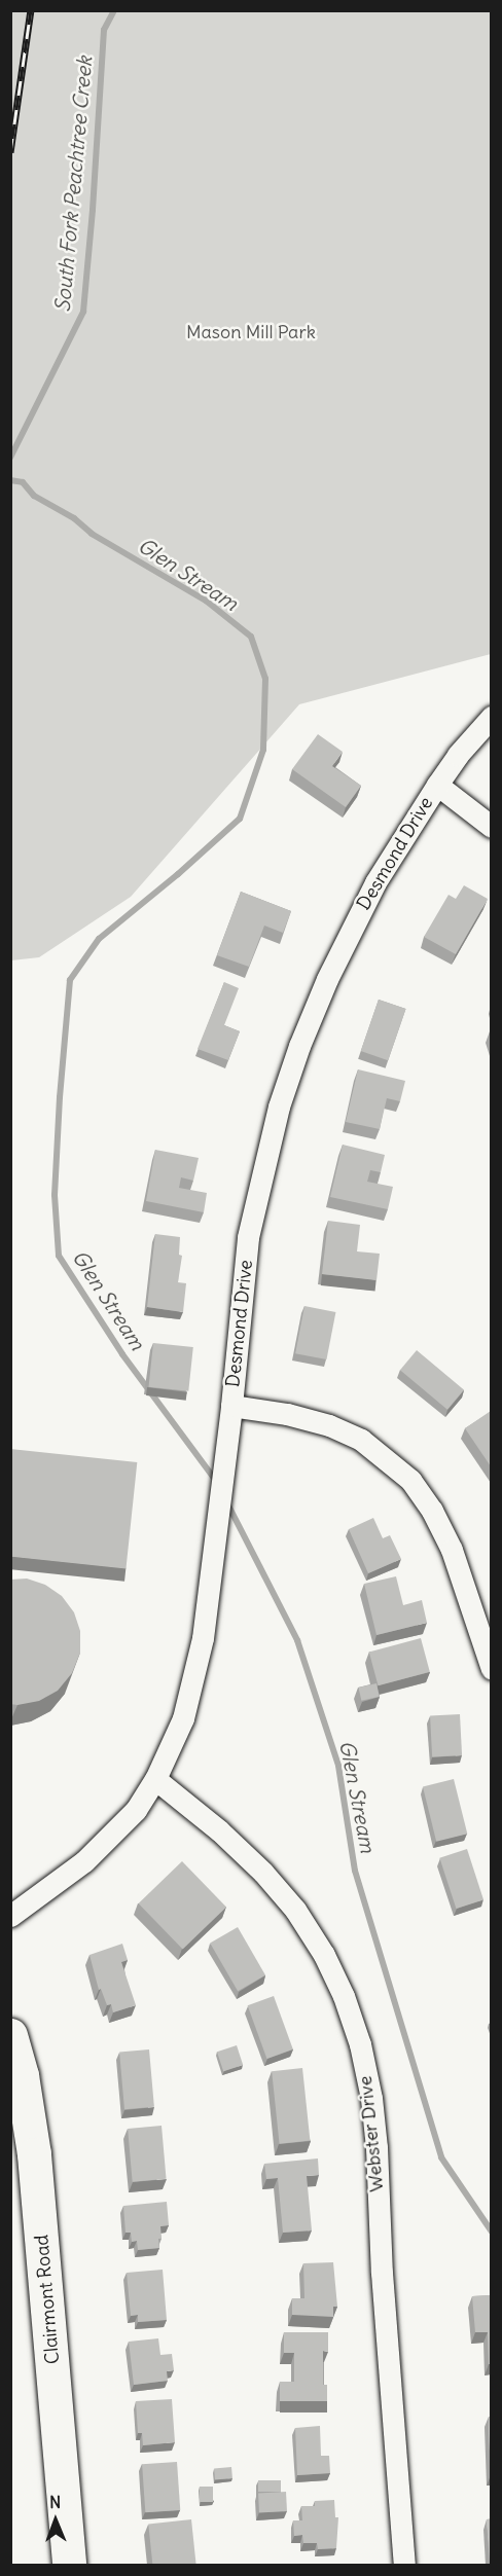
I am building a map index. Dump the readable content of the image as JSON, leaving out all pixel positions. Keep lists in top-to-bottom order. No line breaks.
{"streets":{"main road":["Clairmont Road"],"street":["Desmond Drive","Webster Drive"]},"crossings":[["Desmond Drive","Webster Drive"]],"water":["South Fork Peachtree Creek","Glen Stream"],"parks":["Mason Mill Park"],"north":"top"}
